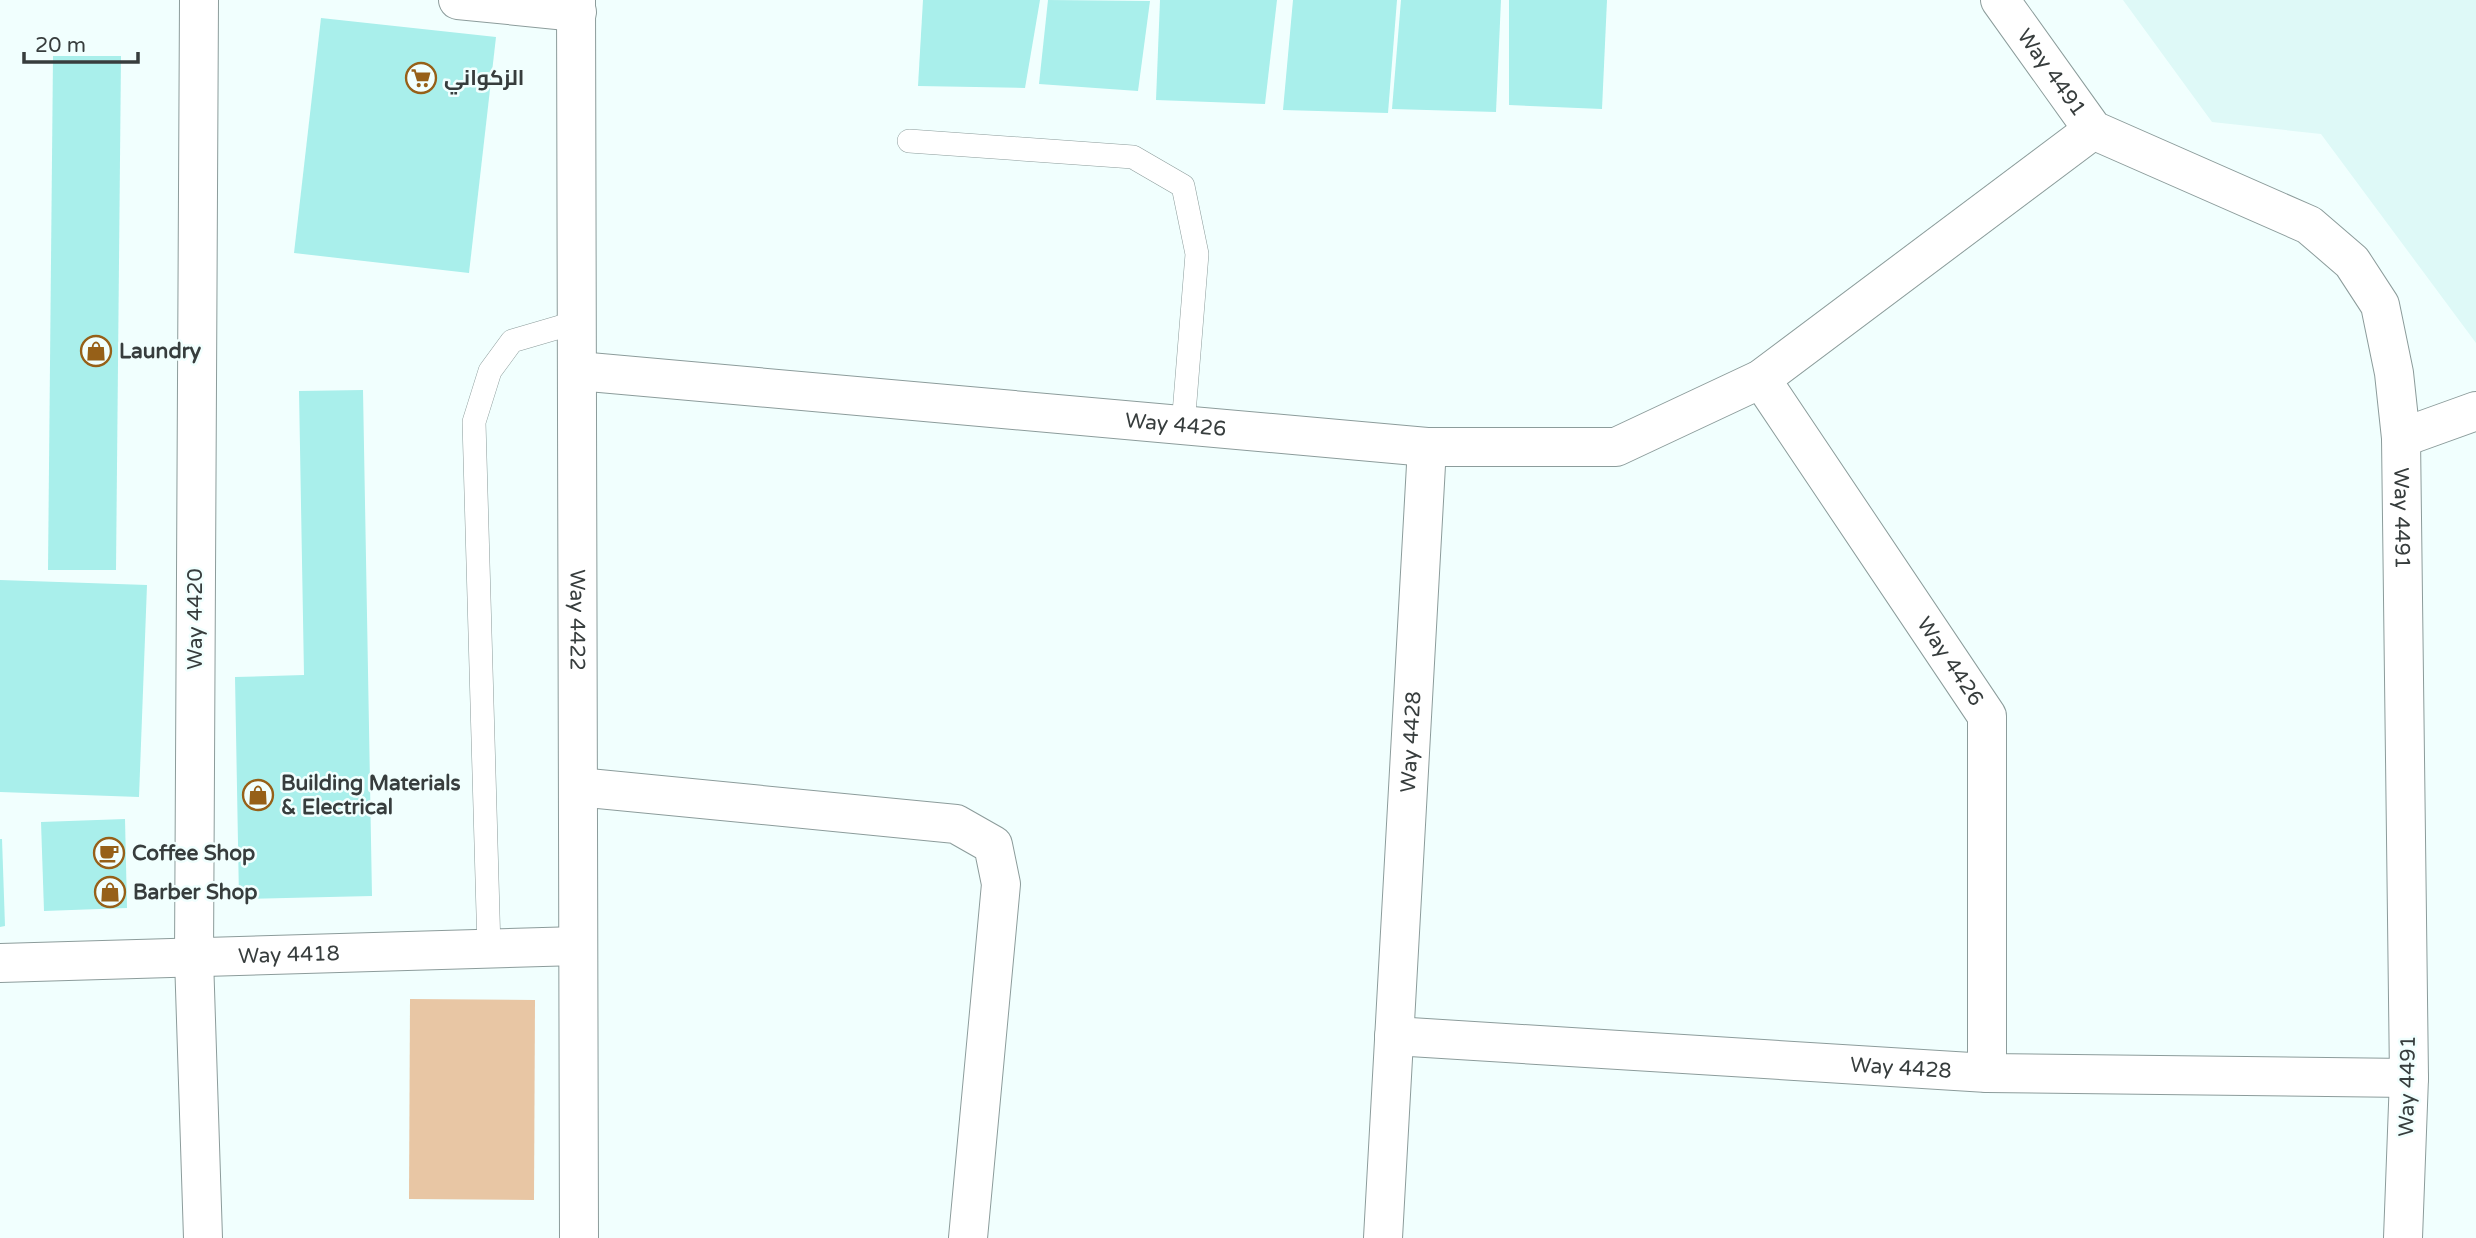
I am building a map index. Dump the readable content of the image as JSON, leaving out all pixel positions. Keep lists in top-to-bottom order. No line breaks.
{"streets":{"street":["Way 4491","Way 4426","Way 4420","Way 4422","Way 4428","Way 4418"]},"crossings":[["Way 4491","Way 4426"],["Way 4491","Way 4428"],["Way 4426","Way 4422"],["Way 4426","Way 4428"],["Way 4420","Way 4418"],["Way 4422","Way 4418"]],"places":{"supermarket":["الزكواني"],"shop":["Laundry","Building Materials & Electrical","Barber Shop"],"cafe":["Coffee Shop"]},"scale_bar":"20 m"}
